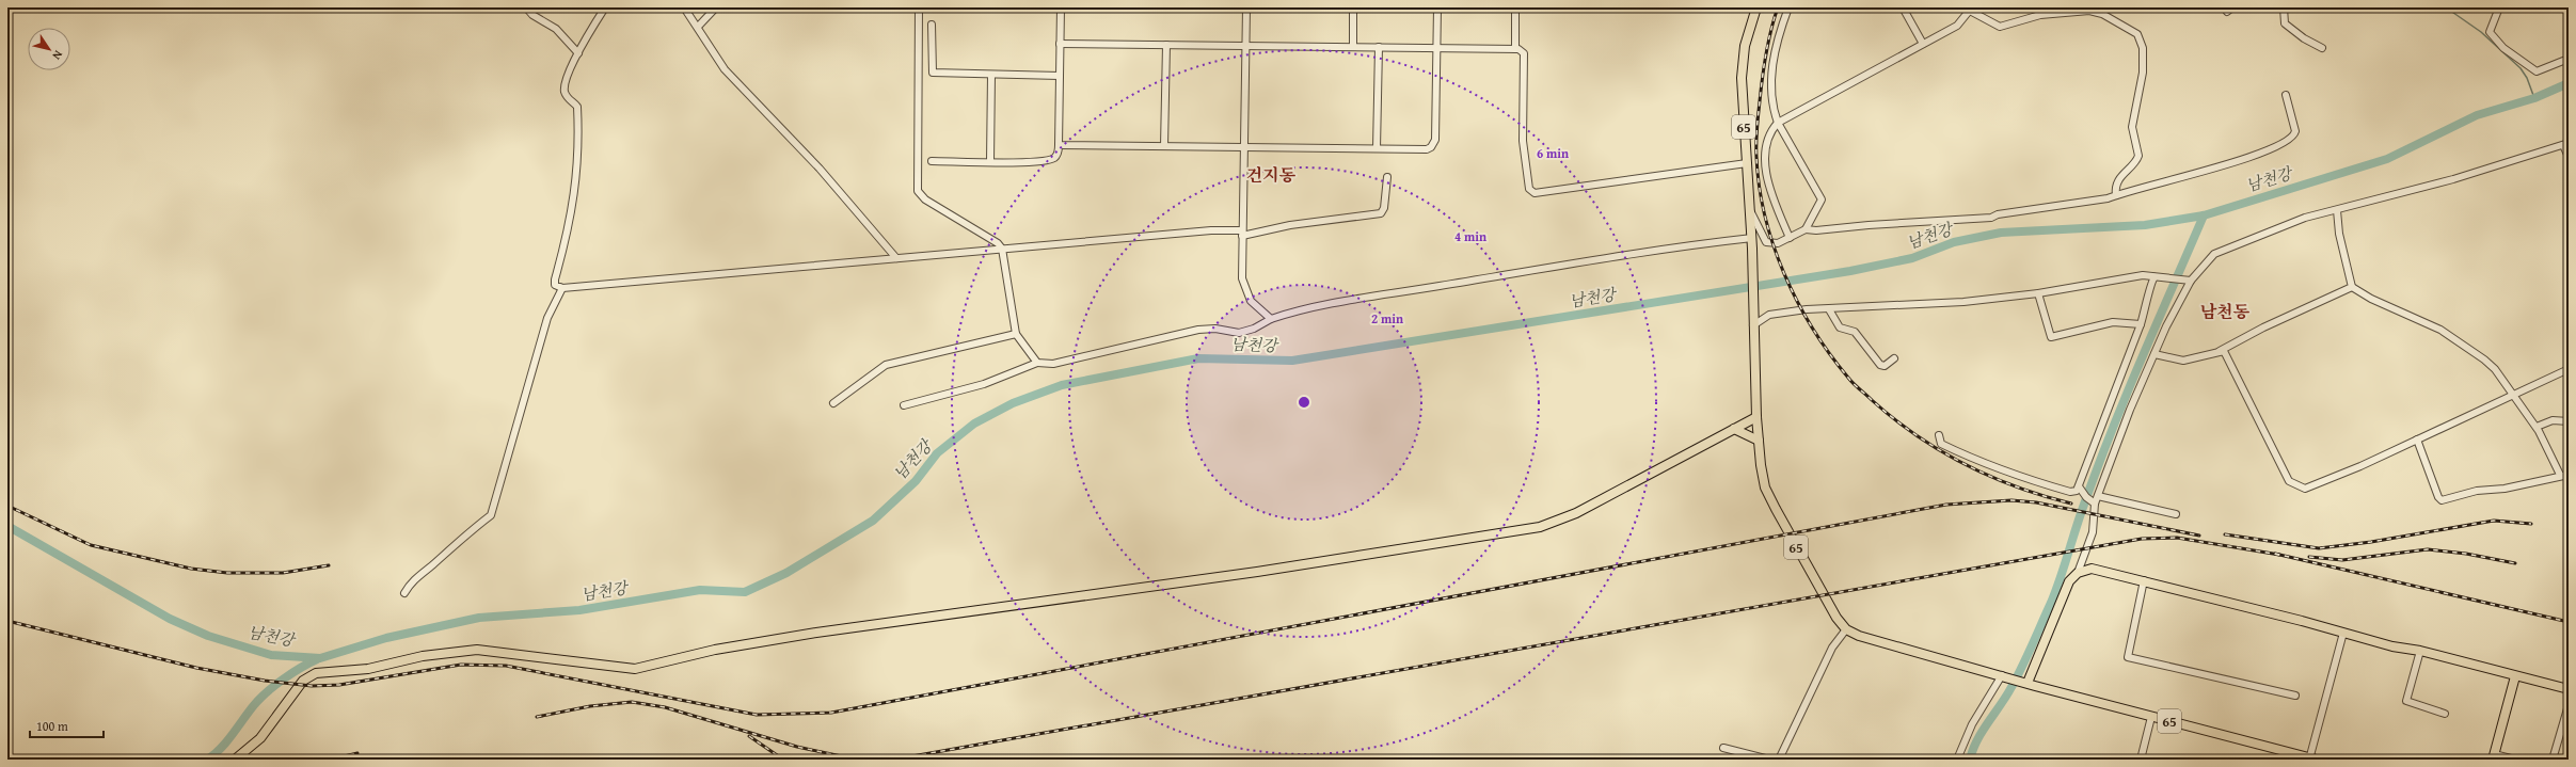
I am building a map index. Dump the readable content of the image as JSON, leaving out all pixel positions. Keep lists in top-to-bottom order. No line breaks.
{"streets":{"main road":["65"]},"districts":["건지동","남천동"],"water":["남천강"],"scale_bar":"100 m","north":"bottom right","rings":["6 min","4 min","2 min"]}
